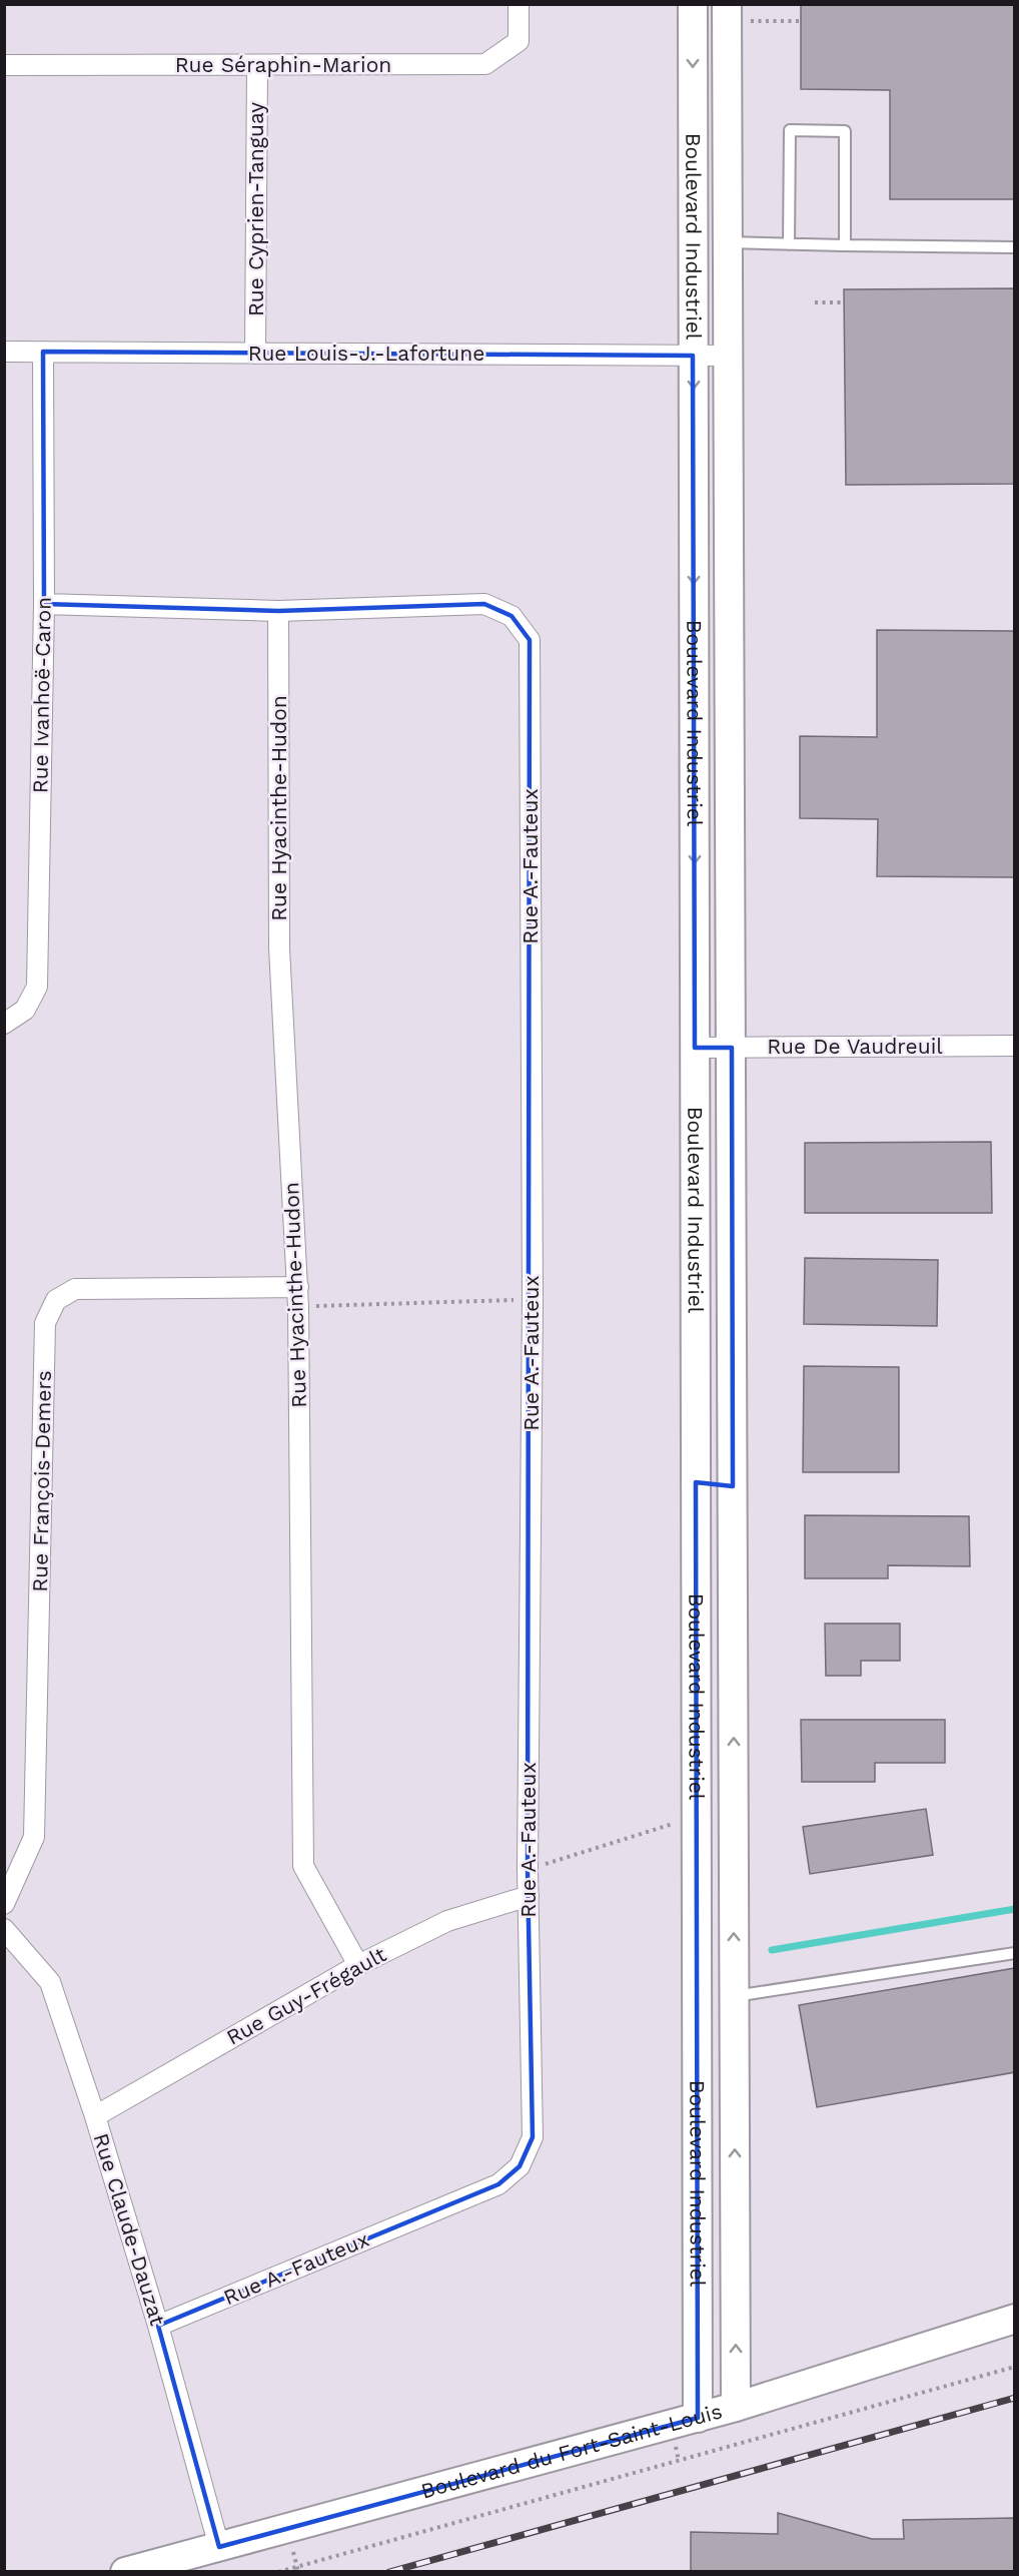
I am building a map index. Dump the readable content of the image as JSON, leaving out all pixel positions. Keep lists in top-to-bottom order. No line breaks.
{"streets":{"street":["Rue Séraphin-Marion","Rue Cyprien-Tanguay","Boulevard Industriel","Rue Louis-J.-Lafortune","Rue Ivanhoë-Caron","Rue Hyacinthe-Hudon","Rue A.-Fauteux","Rue De Vaudreuil","Rue François-Demers","Rue Guy-Frégault","Rue Claude-Dauzat","Boulevard du Fort-Saint-Louis"]},"crossings":[["Rue Séraphin-Marion","Rue Cyprien-Tanguay"],["Rue Cyprien-Tanguay","Rue Louis-J.-Lafortune"],["Boulevard Industriel","Rue Louis-J.-Lafortune"],["Boulevard Industriel","Rue De Vaudreuil"],["Boulevard Industriel","Boulevard du Fort-Saint-Louis"],["Rue Louis-J.-Lafortune","Rue Ivanhoë-Caron"],["Rue Ivanhoë-Caron","Rue A.-Fauteux"],["Rue Hyacinthe-Hudon","Rue A.-Fauteux"],["Rue Hyacinthe-Hudon","Rue François-Demers"],["Rue Hyacinthe-Hudon","Rue Guy-Frégault"],["Rue A.-Fauteux","Rue Guy-Frégault"],["Rue A.-Fauteux","Rue Claude-Dauzat"],["Rue Guy-Frégault","Rue Claude-Dauzat"],["Rue Claude-Dauzat","Boulevard du Fort-Saint-Louis"]]}
